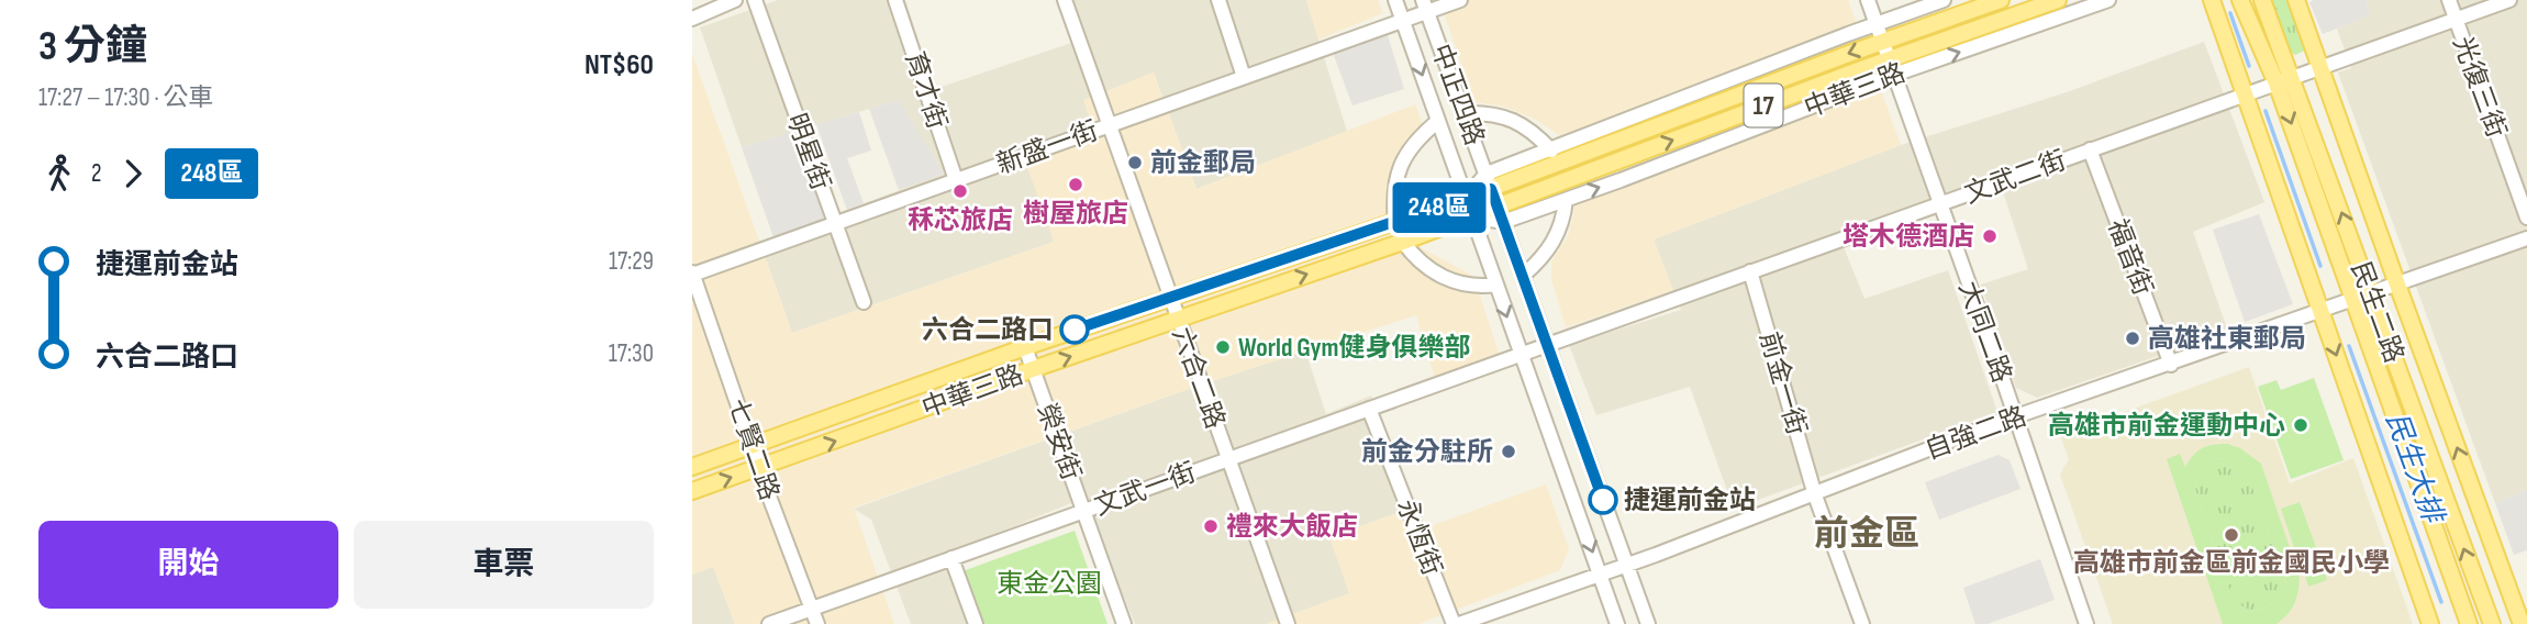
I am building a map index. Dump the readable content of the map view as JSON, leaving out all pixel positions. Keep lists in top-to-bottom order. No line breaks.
{"streets":{"main road":["中華三路","17","民生二路"],"street":["光復三街","育才街","中正四路","新盛一街","明星街","文武二街","福音街","大同二路","六合二路","前金一街","自強二路","榮安街","七賢二路","文武一街","永恆街"]},"crossings":[["光復三街","文武二街"],["育才街","新盛一街"],["中華三路","中正四路"],["中華三路","大同二路"],["中華三路","六合二路"],["中華三路","榮安街"],["中華三路","七賢二路"],["中正四路","新盛一街"],["中正四路","文武二街"],["中正四路","自強二路"],["中正四路","文武一街"],["新盛一街","明星街"],["新盛一街","六合二路"],["新盛一街","七賢二路"],["文武二街","福音街"],["文武二街","民生二路"],["文武二街","大同二路"],["文武二街","前金一街"],["文武二街","文武一街"],["福音街","自強二路"],["民生二路","自強二路"],["大同二路","自強二路"],["六合二路","文武一街"],["前金一街","自強二路"],["自強二路","永恆街"],["榮安街","文武一街"],["七賢二路","文武一街"],["文武一街","永恆街"]],"districts":["前金區"],"water":["民生大排"],"parks":["東金公園"],"places":["前金郵局","樹屋旅店","秝芯旅店","塔木德酒店","六合二路口","高雄社東郵局","World Gym健身俱樂部","高雄市前金運動中心","前金分駐所","捷運前金站","禮來大飯店","高雄市前金區前金國民小學"],"lines":["bus line 248區"],"page":{"heading":["3 分鐘","17:27 – 17:30 · 公車","NT$60"],"on_map":"248區","legs":["2","248區"],"list":[{"name":"捷運前金站","value":"17:29"},{"name":"六合二路口","value":"17:30"}],"buttons":["開始","車票"]}}
